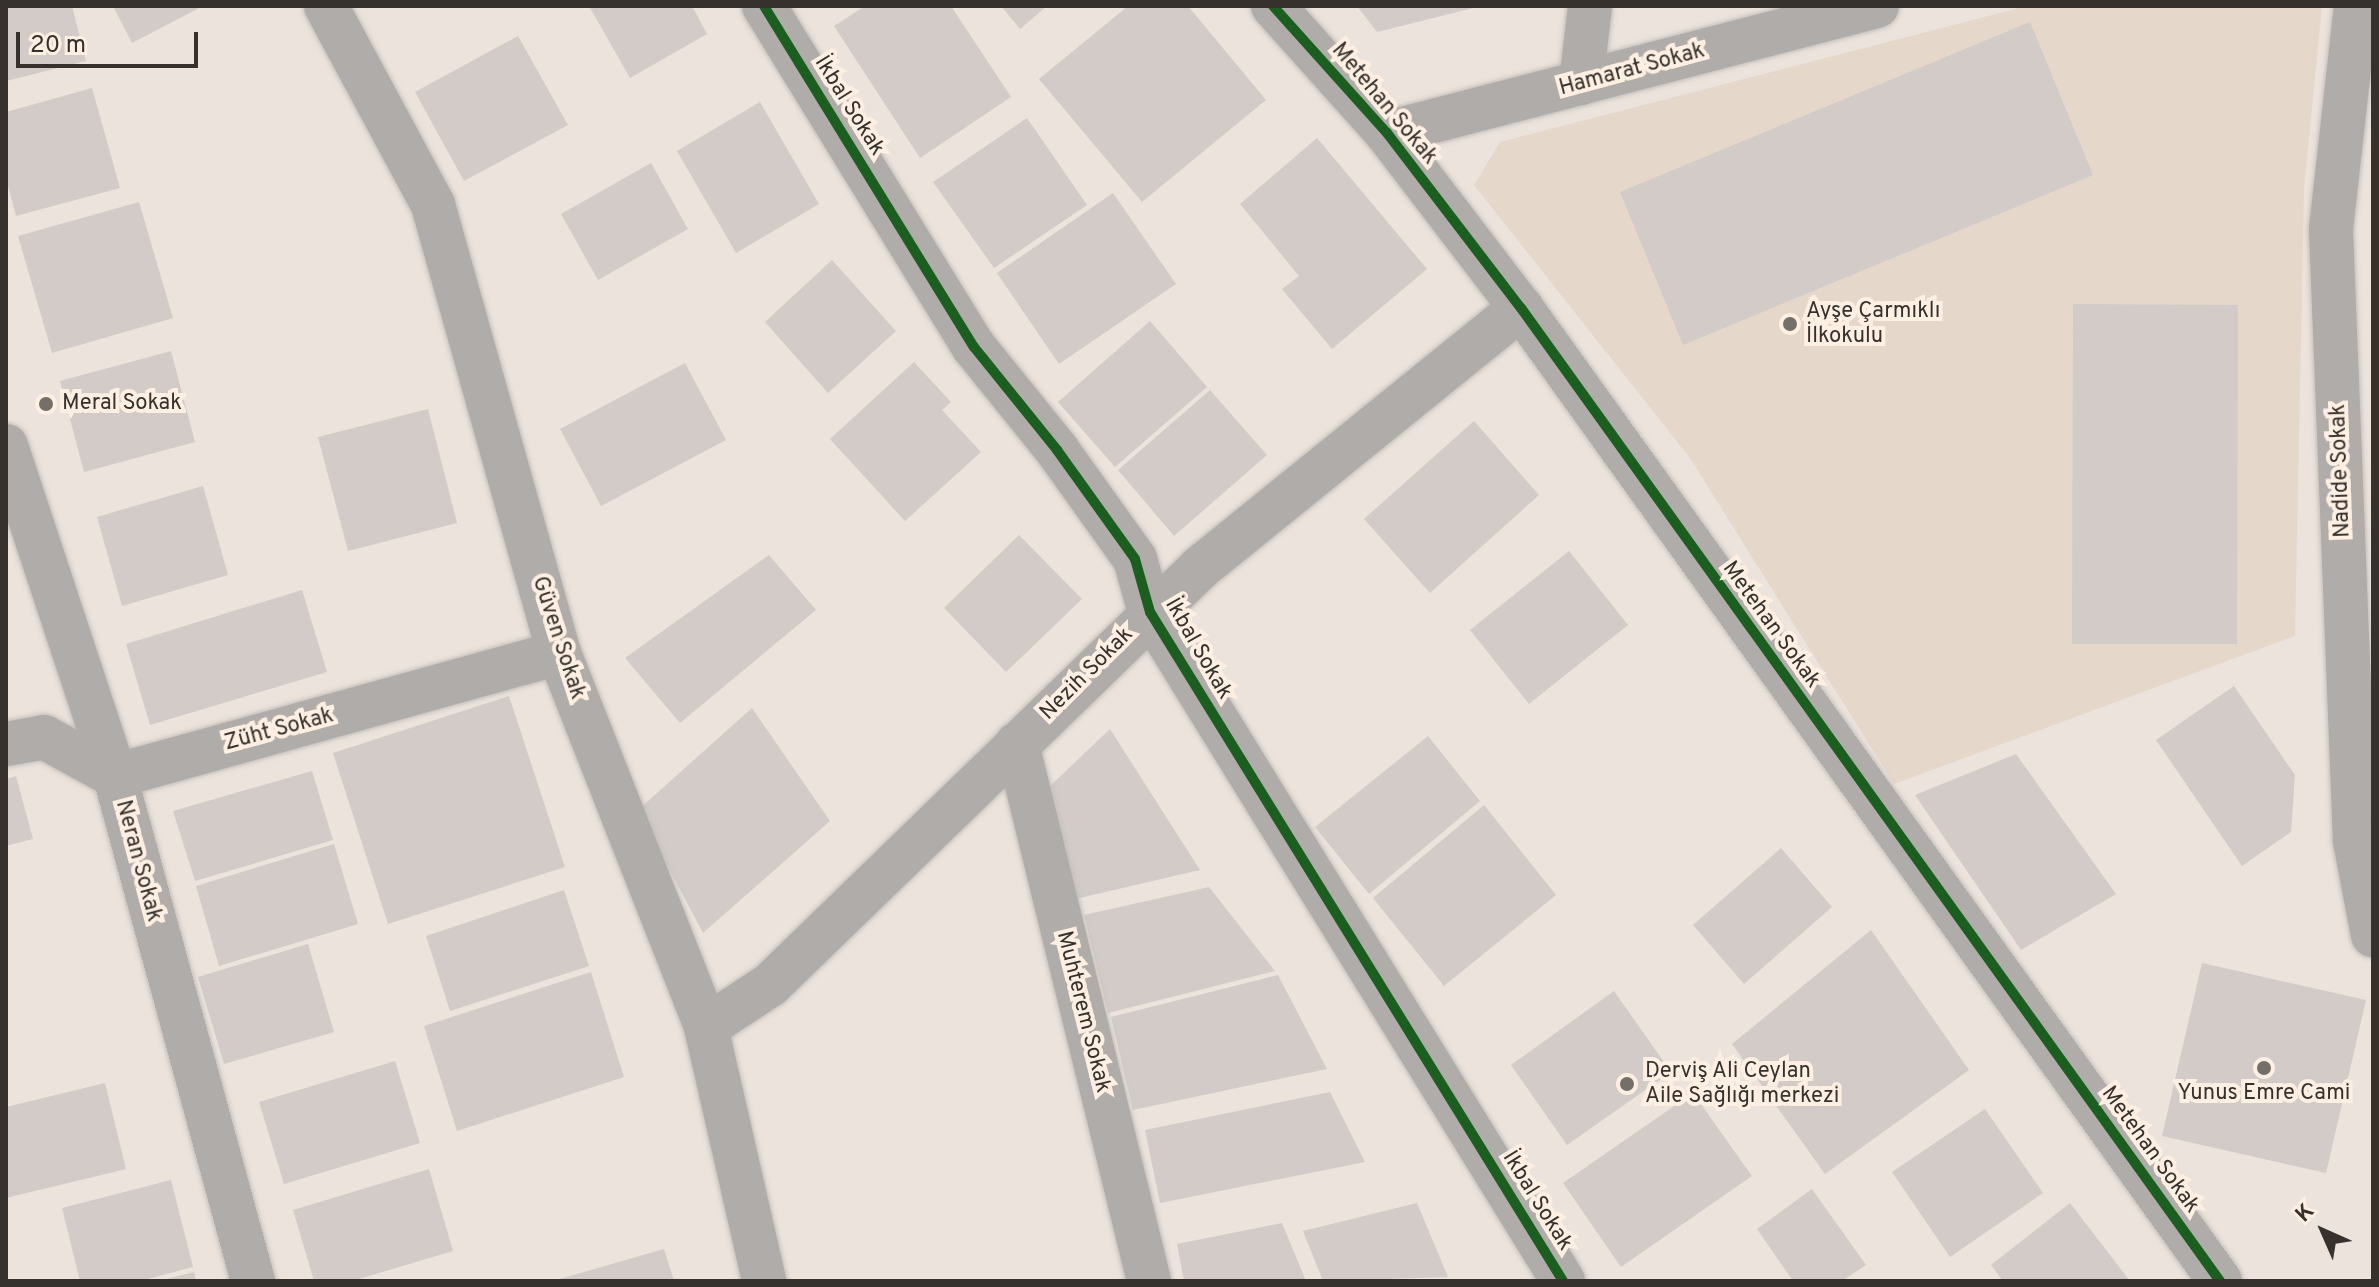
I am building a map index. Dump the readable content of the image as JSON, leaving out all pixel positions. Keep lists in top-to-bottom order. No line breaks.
{"streets":{"street":["Hamarat Sokak","Metehan Sokak","İkbal Sokak","Nadide Sokak","Güven Sokak","Nezih Sokak","Züht Sokak","Neran Sokak","Muhterem Sokak"]},"crossings":[["Hamarat Sokak","Metehan Sokak"],["Metehan Sokak","Nezih Sokak"],["İkbal Sokak","Nezih Sokak"],["Güven Sokak","Nezih Sokak"],["Güven Sokak","Züht Sokak"],["Nezih Sokak","Muhterem Sokak"],["Züht Sokak","Neran Sokak"]],"places":["Ayşe Çarmıklı İlkokulu","Meral Sokak","Yunus Emre Cami","Derviş Ali Ceylan Aile Sağlığı merkezi"],"scale_bar":"20 m","north":"top left"}
